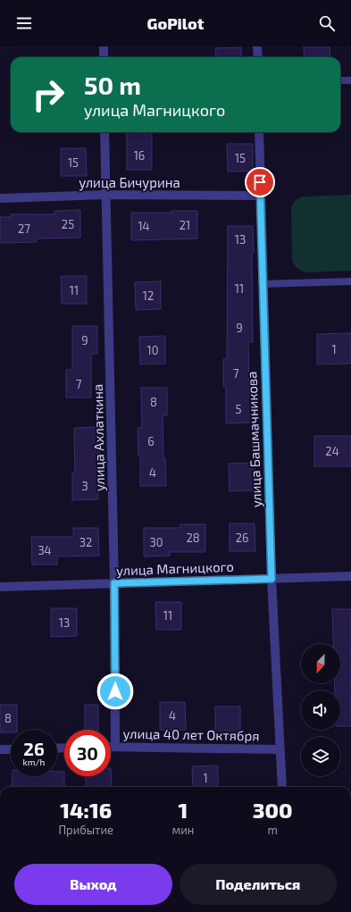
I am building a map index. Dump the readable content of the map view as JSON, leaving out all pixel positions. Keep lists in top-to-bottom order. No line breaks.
{"streets":{"street":["улица Бичурина","улица Ахлаткина","улица Башмачникова","улица Магницкого","улица 40 лет Октября"]},"crossings":[["улица Бичурина","улица Ахлаткина"],["улица Бичурина","улица Башмачникова"],["улица Ахлаткина","улица Магницкого"],["улица Ахлаткина","улица 40 лет Октября"],["улица Башмачникова","улица Магницкого"],["улица Башмачникова","улица 40 лет Октября"]],"house_numbers":["16","15","15","25","21","14","27","13","11","11","12","9","9","1","10","7","7","8","5","6","24","4","3","28","26","32","30","34","11","13","4","8","1"],"north":"bottom","page":{"header":"GoPilot","turn":["50 m","улица Магницкого"],"speed":"26 km/h","limit":"30","eta":["14:16","Прибытие","1","мин","300","m"],"buttons":["Выход","Поделиться"]}}
